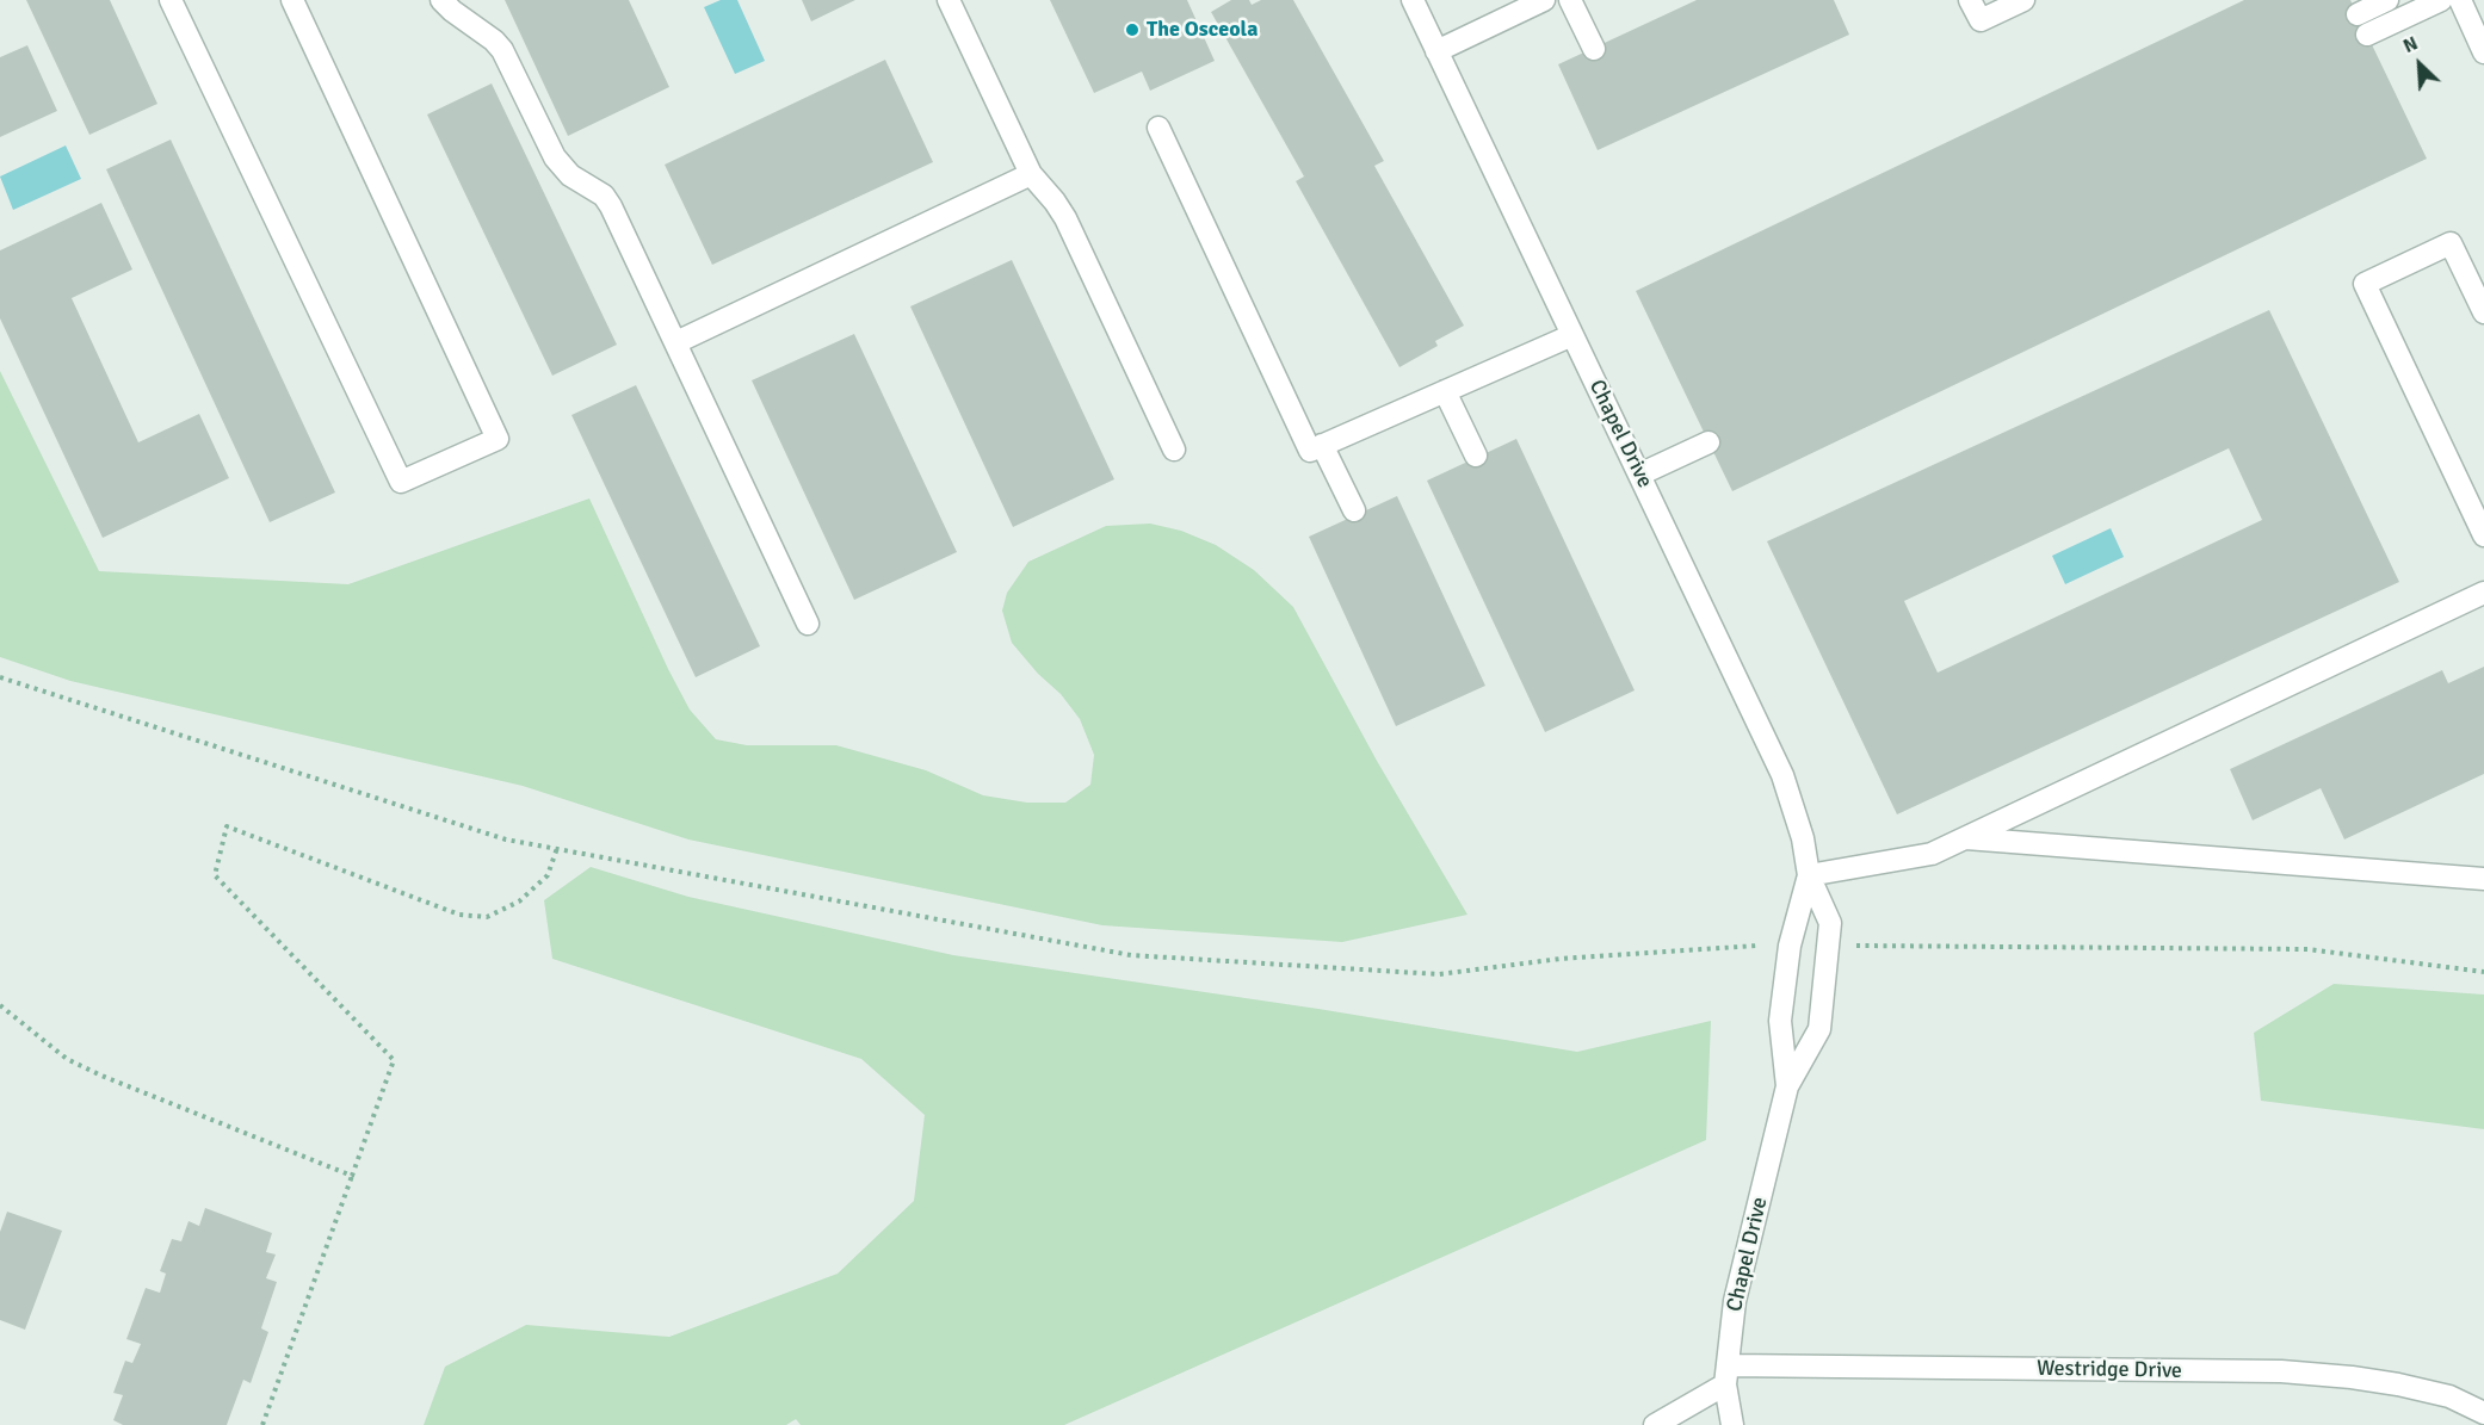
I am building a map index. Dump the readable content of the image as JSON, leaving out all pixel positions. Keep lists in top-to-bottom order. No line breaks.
{"streets":{"street":["Chapel Drive","Westridge Drive"]},"crossings":[["Chapel Drive","Westridge Drive"]],"places":["The Osceola"],"north":"top left"}
